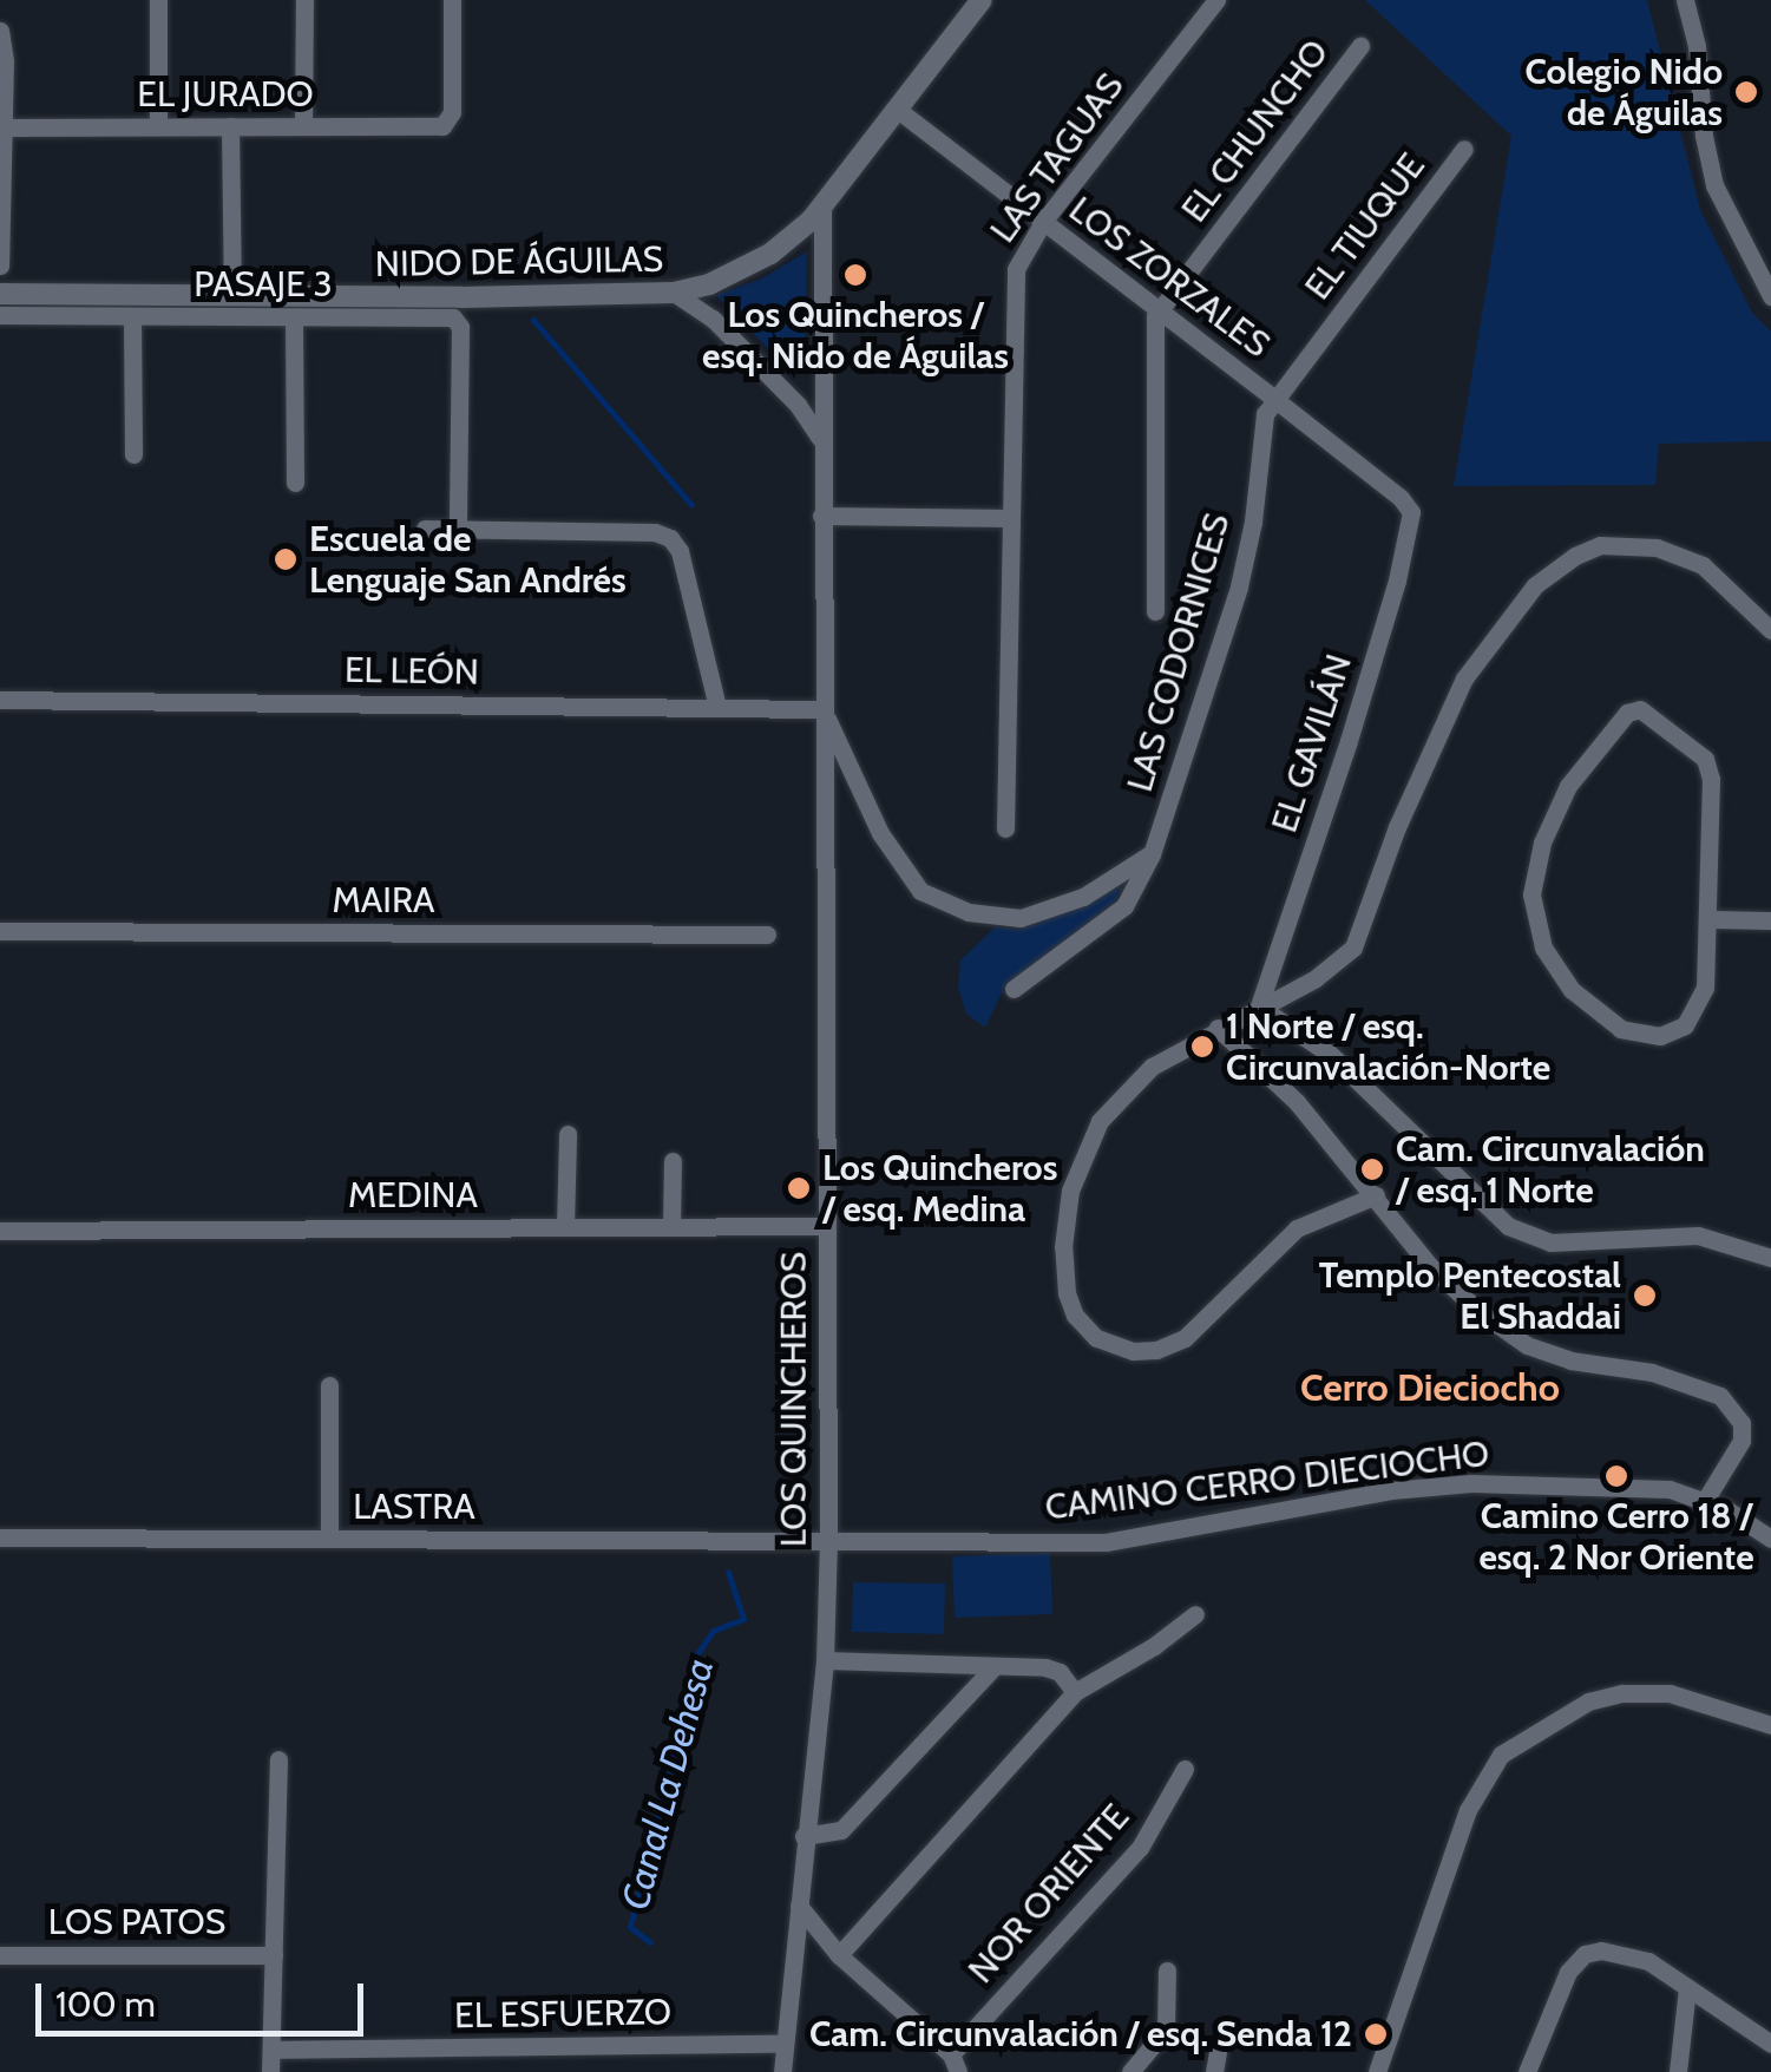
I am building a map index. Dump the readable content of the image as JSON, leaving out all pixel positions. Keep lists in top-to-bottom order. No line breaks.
{"streets":{"street":["EL JURADO","EL CHUNCHO","LAS TAGUAS","EL TIUQUE","NIDO DE ÁGUILAS","LOS ZORZALES","PASAJE 3","LAS CODORNICES","EL LEÓN","EL GAVILÁN","MAIRA","MEDINA","LOS QUINCHEROS","CAMINO CERRO DIECIOCHO","LASTRA","NOR ORIENTE","LOS PATOS","EL ESFUERZO"]},"crossings":[["EL CHUNCHO","LOS ZORZALES"],["EL CHUNCHO","LAS CODORNICES"],["LAS TAGUAS","LOS ZORZALES"],["EL TIUQUE","LOS ZORZALES"],["EL TIUQUE","LAS CODORNICES"],["NIDO DE ÁGUILAS","LOS ZORZALES"],["NIDO DE ÁGUILAS","LOS QUINCHEROS"],["LOS ZORZALES","LAS CODORNICES"],["LOS ZORZALES","EL GAVILÁN"],["EL LEÓN","LOS QUINCHEROS"],["MEDINA","LOS QUINCHEROS"],["LOS QUINCHEROS","CAMINO CERRO DIECIOCHO"],["LOS QUINCHEROS","LASTRA"],["LOS QUINCHEROS","EL ESFUERZO"],["CAMINO CERRO DIECIOCHO","LASTRA"]],"districts":["Cerro Dieciocho"],"water":["Canal La Dehesa"],"places":["Colegio Nido de Águilas","Los Quincheros / esq. Nido de Águilas","Escuela de Lenguaje San Andrés","1 Norte / esq. Circunvalación-Norte","Cam. Circunvalación / esq. 1 Norte","Los Quincheros / esq. Medina","Templo Pentecostal El Shaddai","Camino Cerro 18 / esq. 2 Nor Oriente","Cam. Circunvalación / esq. Senda 12"],"scale_bar":"100 m"}
